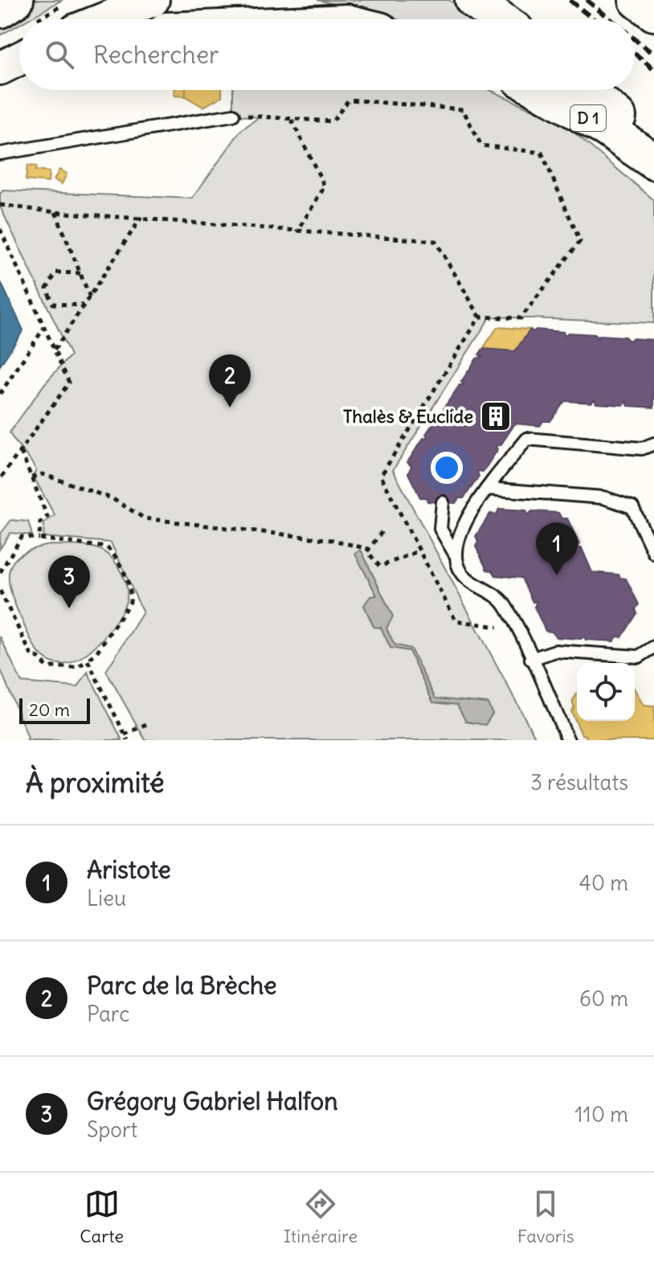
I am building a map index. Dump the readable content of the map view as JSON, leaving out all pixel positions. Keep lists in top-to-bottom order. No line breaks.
{"streets":{"highway":["D 1"]},"places":{"building":["Thalès & Euclide"]},"scale_bar":"20 m","page":{"search":"Rechercher","pins":["2","1","3"],"scale":"20 m","heading":["À proximité","3 résultats"],"list":[{"mark":"1","name":"Aristote","note":"Lieu","value":"40 m"},{"mark":"2","name":"Parc de la Brèche","note":"Parc","value":"60 m"},{"mark":"3","name":"Grégory Gabriel Halfon","note":"Sport","value":"110 m"}],"nav":["Carte","Itinéraire","Favoris"]}}
